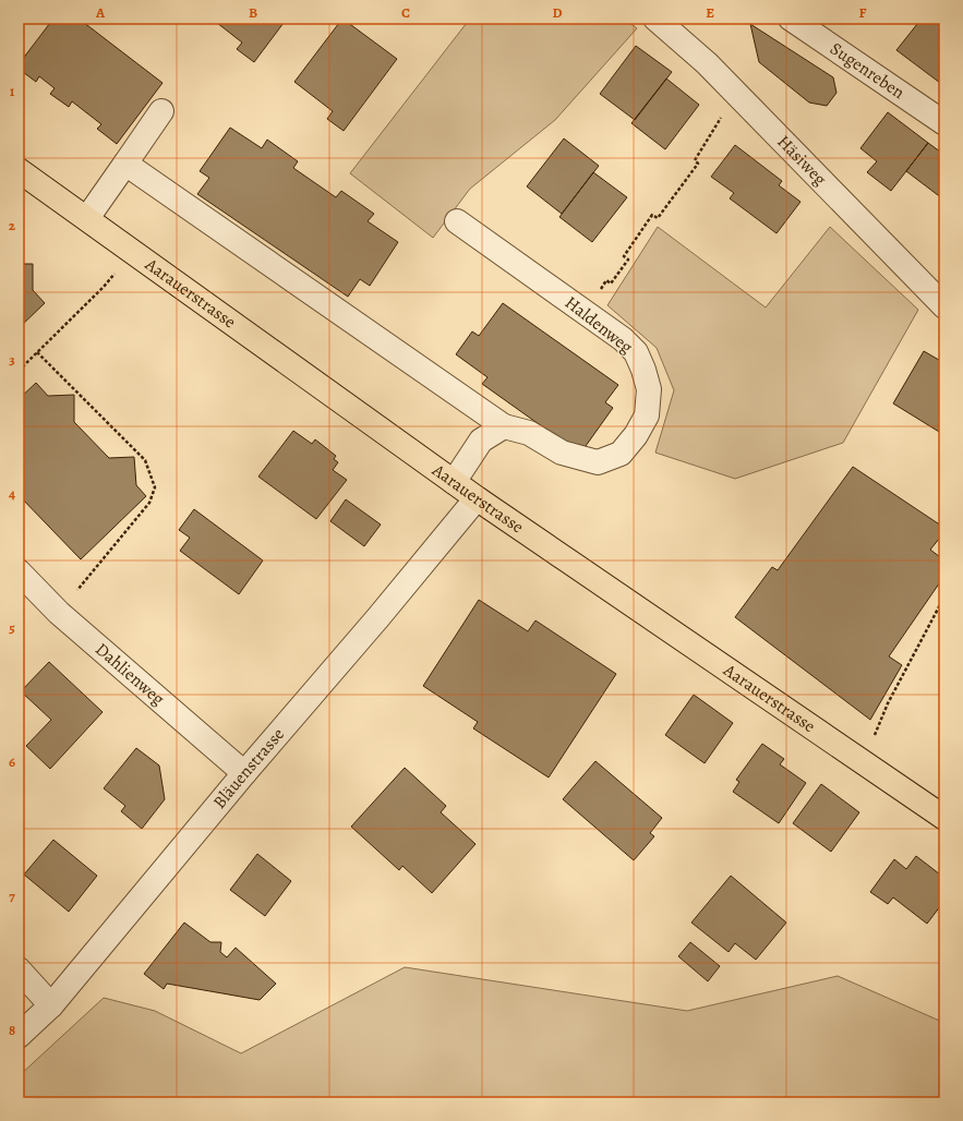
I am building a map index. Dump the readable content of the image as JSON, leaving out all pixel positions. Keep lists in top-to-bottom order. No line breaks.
{"streets":{"main road":["Aarauerstrasse"],"street":["Sugenreben","Häsiweg","Haldenweg","Dahlienweg","Bläuenstrasse"]},"crossings":[["Aarauerstrasse","Bläuenstrasse"],["Dahlienweg","Bläuenstrasse"]],"grid":{"columns":["A","B","C","D","E","F"],"rows":["1","2","3","4","5","6","7","8"]}}
